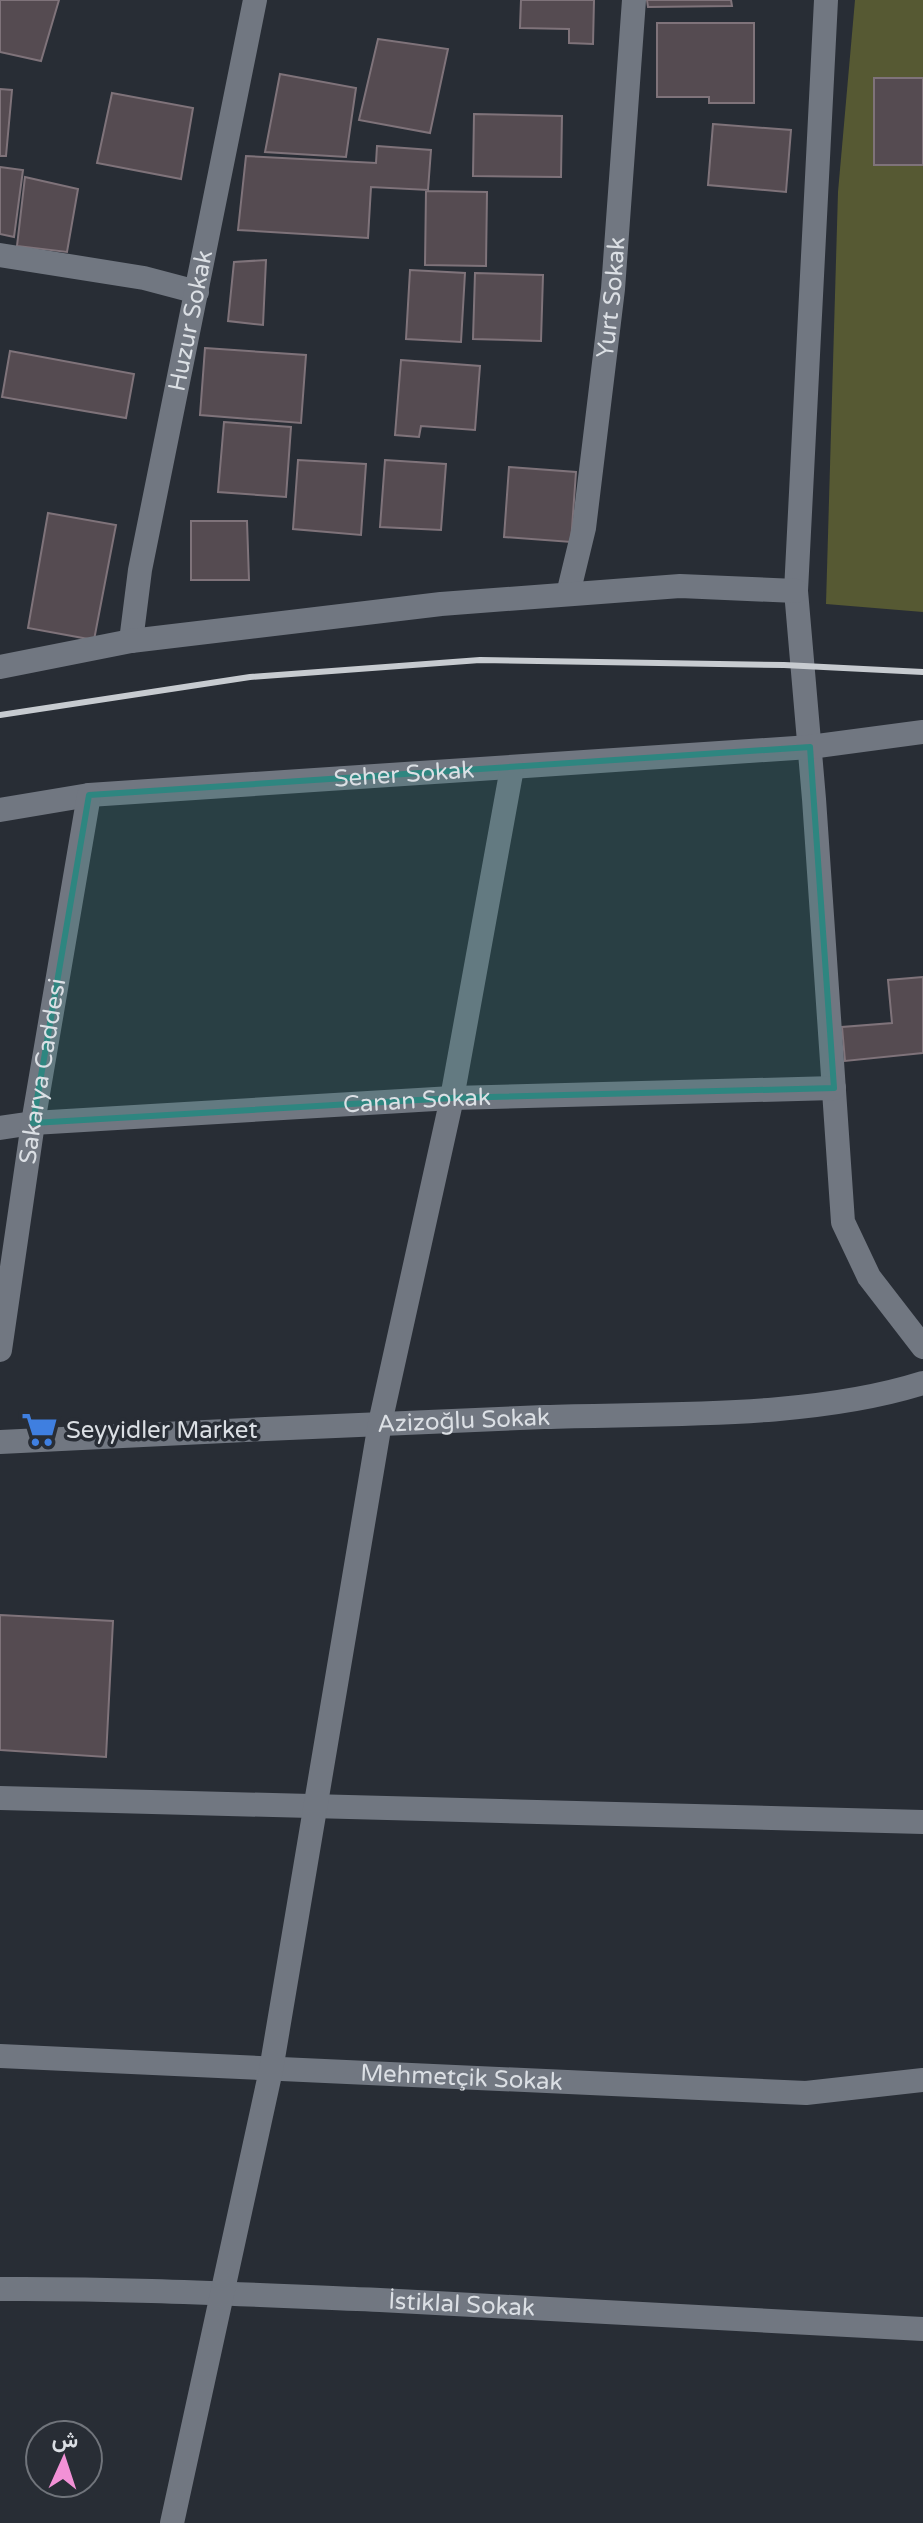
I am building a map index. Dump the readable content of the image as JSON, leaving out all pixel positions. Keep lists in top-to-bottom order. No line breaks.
{"streets":{"street":["Yurt Sokak","Huzur Sokak","Seher Sokak","Sakarya Caddesi","Canan Sokak","Azizoğlu Sokak","Mehmetçik Sokak","İstiklal Sokak"]},"crossings":[["Seher Sokak","Sakarya Caddesi"],["Sakarya Caddesi","Canan Sokak"]],"places":{"supermarket":["Seyyidler Market"]},"north":"top"}
